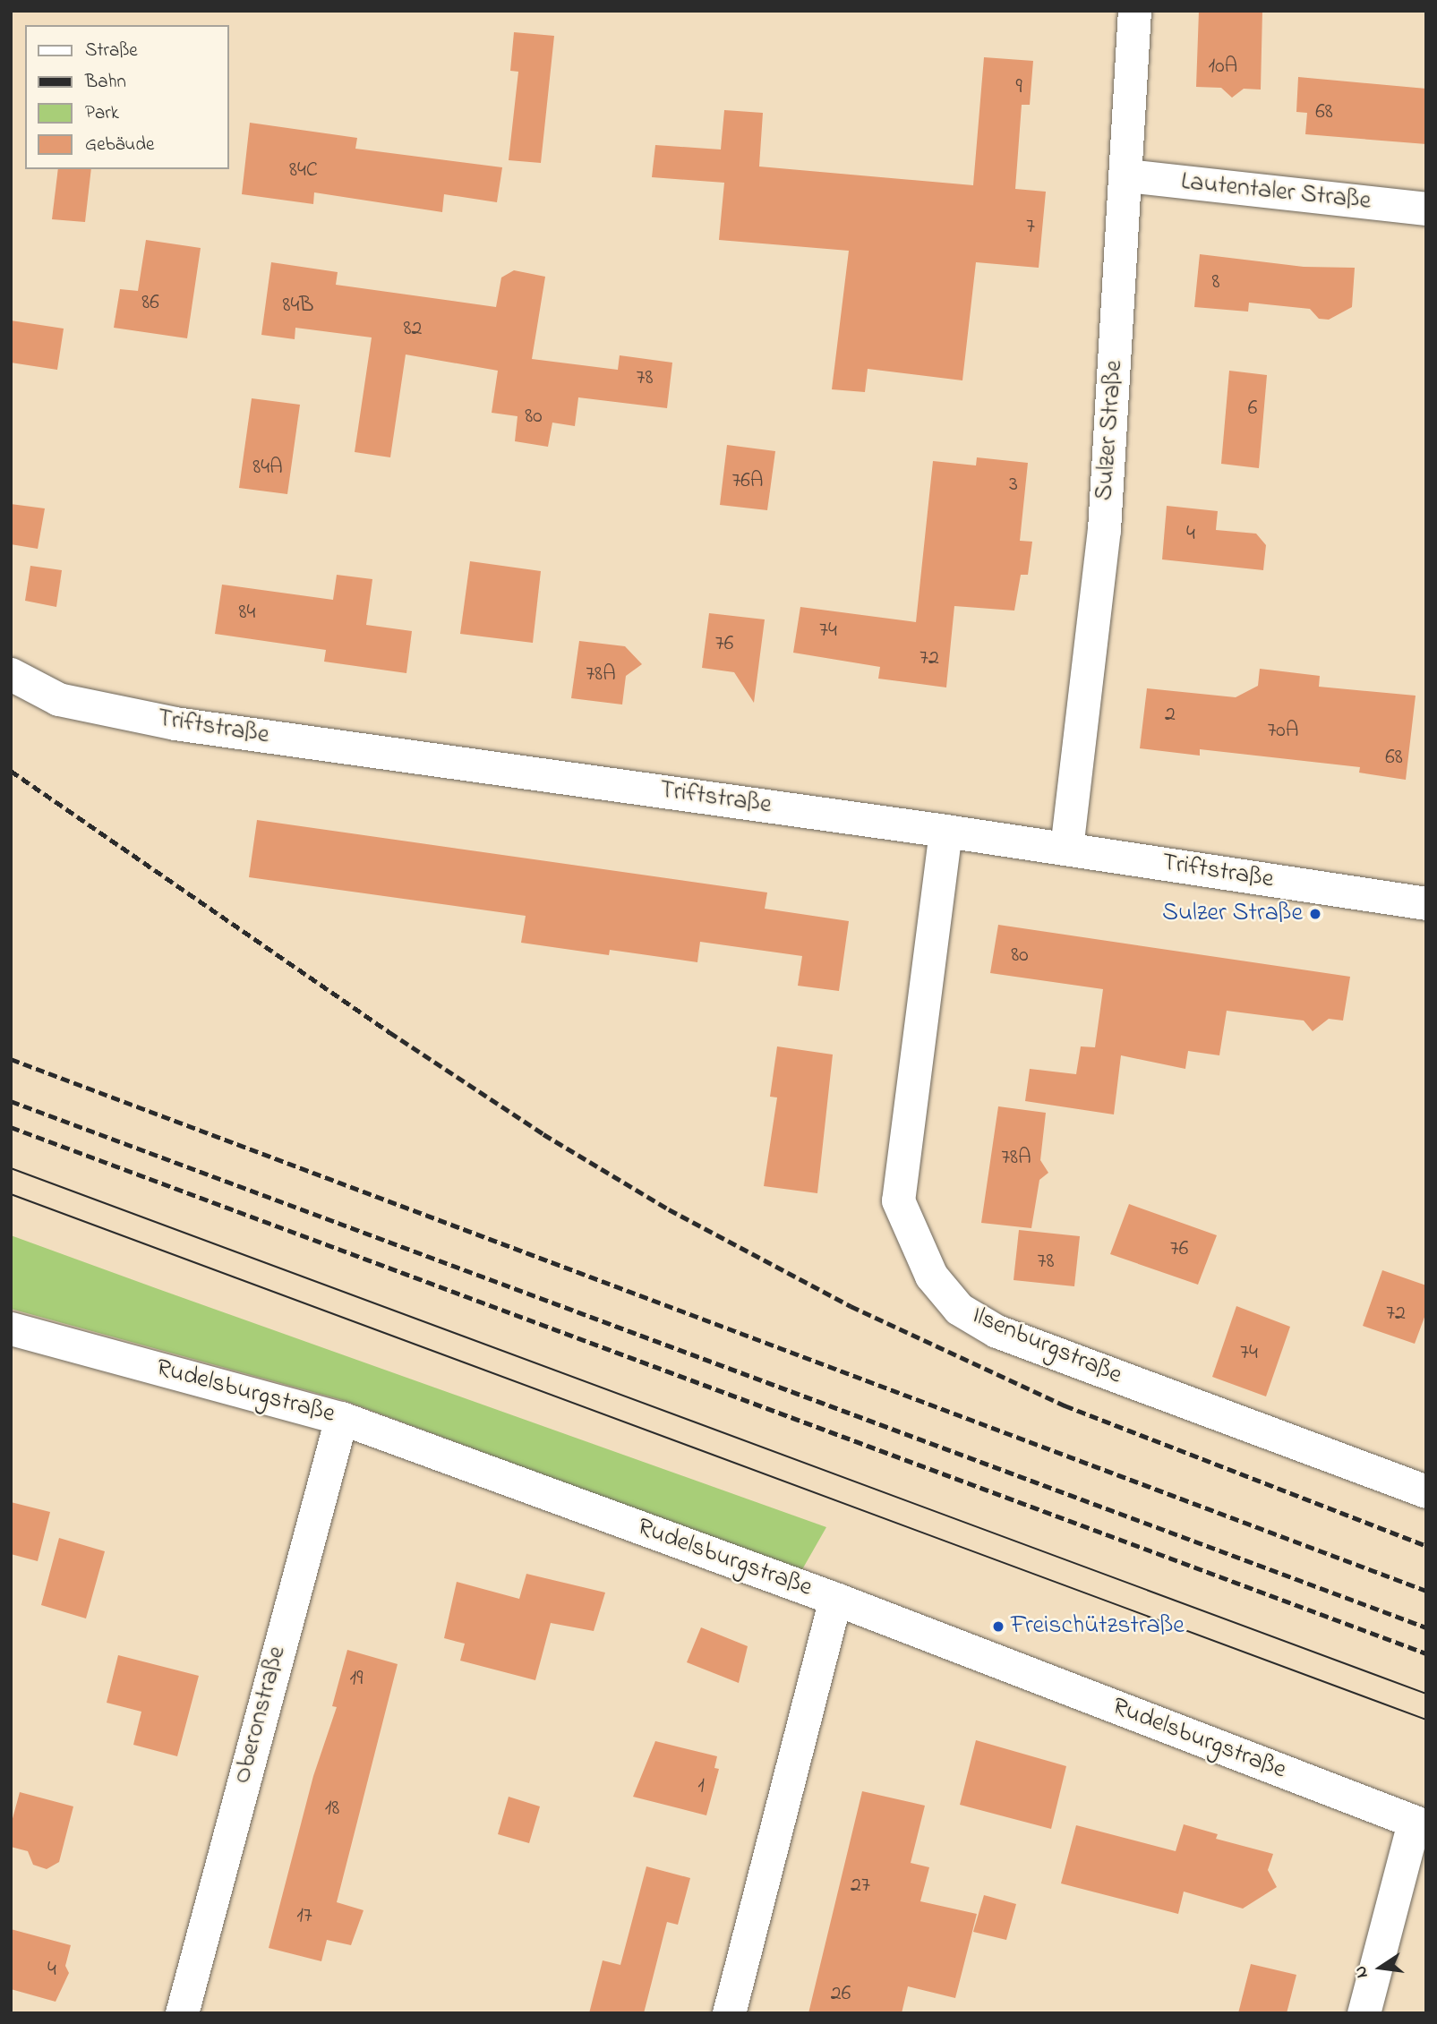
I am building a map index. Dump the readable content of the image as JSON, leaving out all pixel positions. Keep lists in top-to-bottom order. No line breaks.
{"streets":{"street":["Lautentaler Straße","Sulzer Straße","Triftstraße","Ilsenburgstraße","Rudelsburgstraße","Oberonstraße"]},"crossings":[["Lautentaler Straße","Sulzer Straße"],["Sulzer Straße","Triftstraße"],["Triftstraße","Ilsenburgstraße"],["Rudelsburgstraße","Oberonstraße"]],"places":["Sulzer Straße","Freischützstraße"],"house_numbers":["10A","9","68","84C","7","8","86","84B","82","78","6","80","84A","76A","3","4","84","74","76","72","78A","2","70A","68","80","78A","76","78","72","74","19","1","18","27","17","4","26"],"legend":["Straße","Bahn","Park","Gebäude"],"north":"left"}
